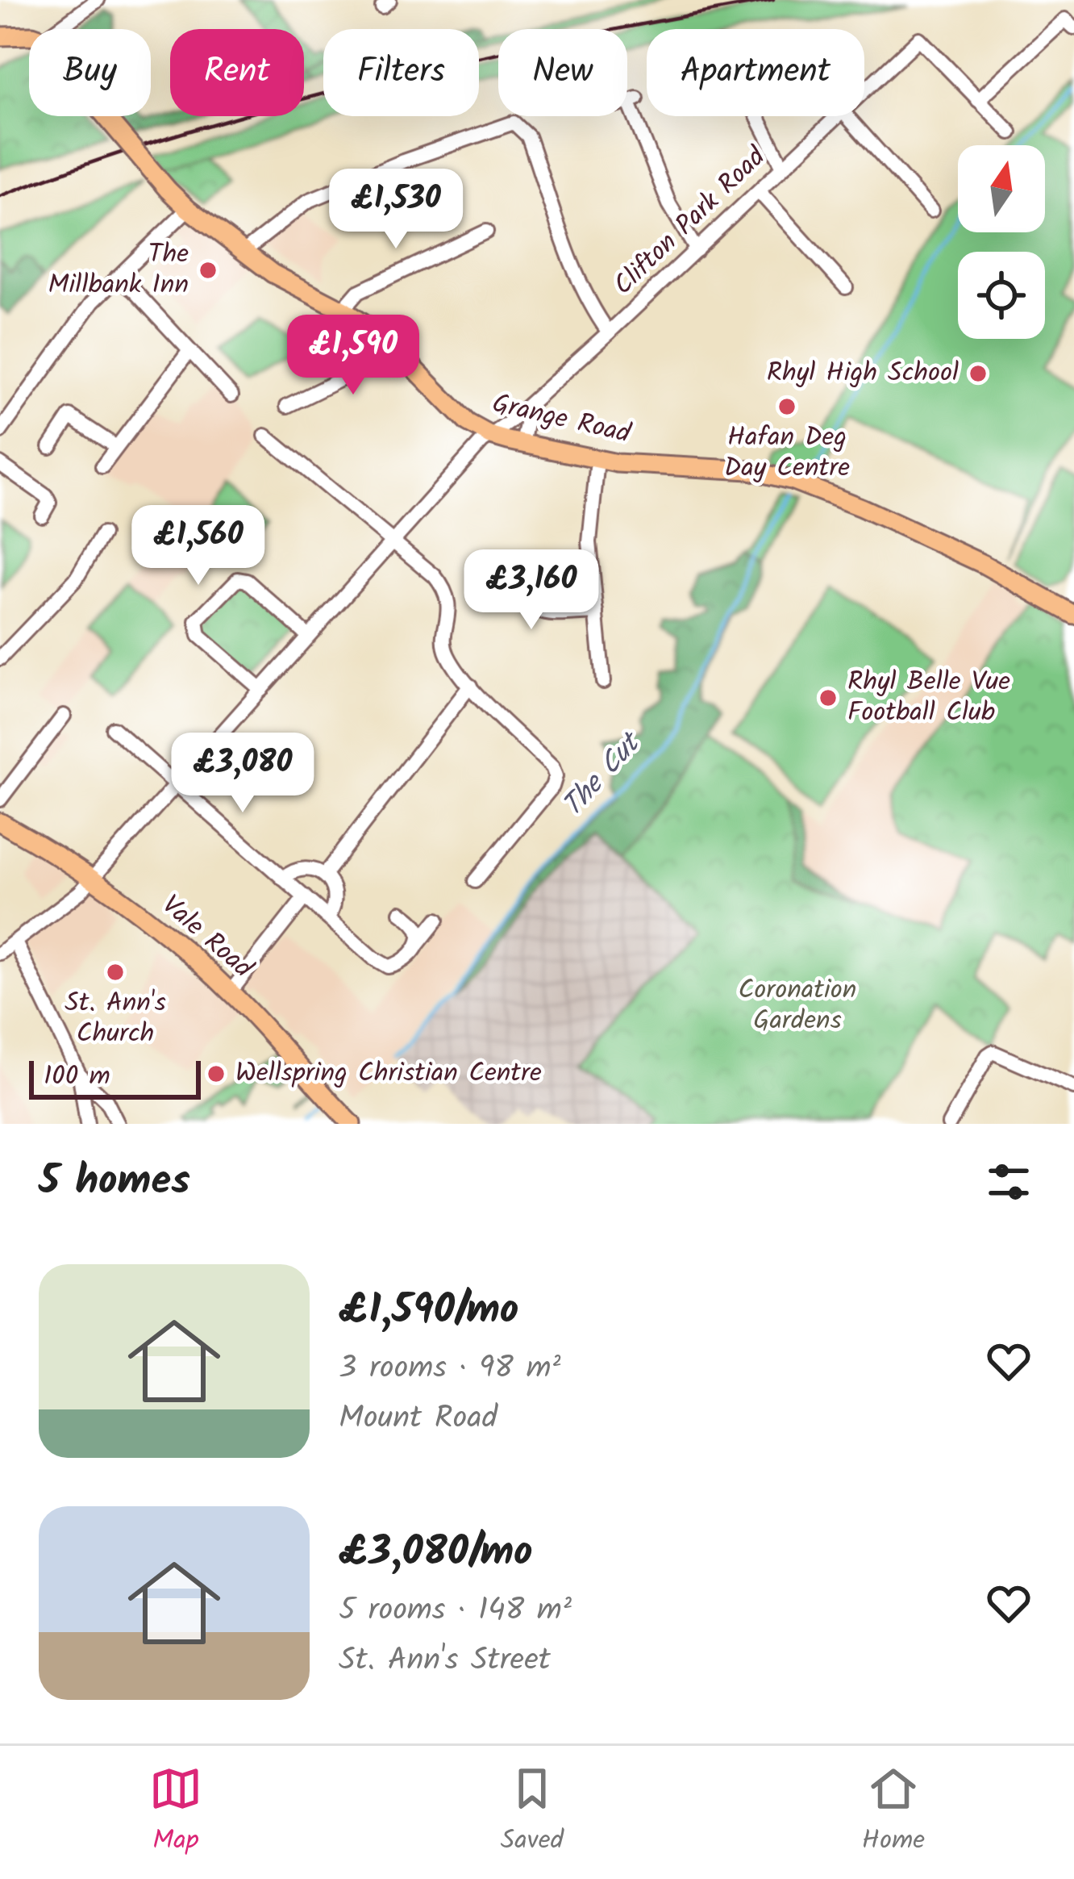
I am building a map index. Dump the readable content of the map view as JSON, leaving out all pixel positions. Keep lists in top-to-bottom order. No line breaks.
{"streets":{"main road":["Grange Road","Vale Road"],"street":["Clifton Park Road"]},"crossings":[["Clifton Park Road","Grange Road"],["Clifton Park Road","Vale Road"]],"water":["The Cut"],"parks":["Coronation Gardens"],"places":["The Millbank Inn","Rhyl High School","Hafan Deg Day Centre","Rhyl Belle Vue Football Club","St. Ann's Church","Wellspring Christian Centre"],"scale_bar":"100 m","north":"top","page":{"chip":["Buy","Rent","Filters","New","Apartment"],"price":["£1,530","£1,590","£1,560","£3,160","£3,080"],"scale":"100 m","heading":"5 homes","list":[{"name":"£1,590/mo","note":"3 rooms · 98 m² · Mount Road"},{"name":"£3,080/mo","note":"5 rooms · 148 m² · St. Ann's Street"}],"tabs":["Map","Saved","Home"]}}
